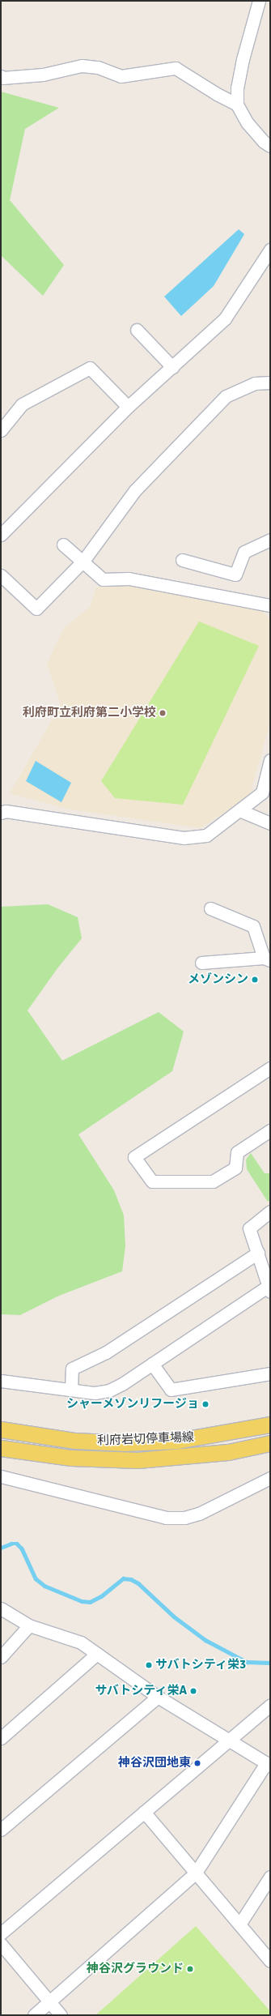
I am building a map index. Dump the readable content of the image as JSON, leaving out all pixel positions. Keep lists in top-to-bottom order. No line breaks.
{"streets":{"main road":["利府岩切停車場線"]},"places":["利府町立利府第二小学校","メゾンシン","シャーメゾンリフージョ","サバトシティ栄3","サバトシティ栄A","神谷沢団地東","神谷沢グラウンド"]}
